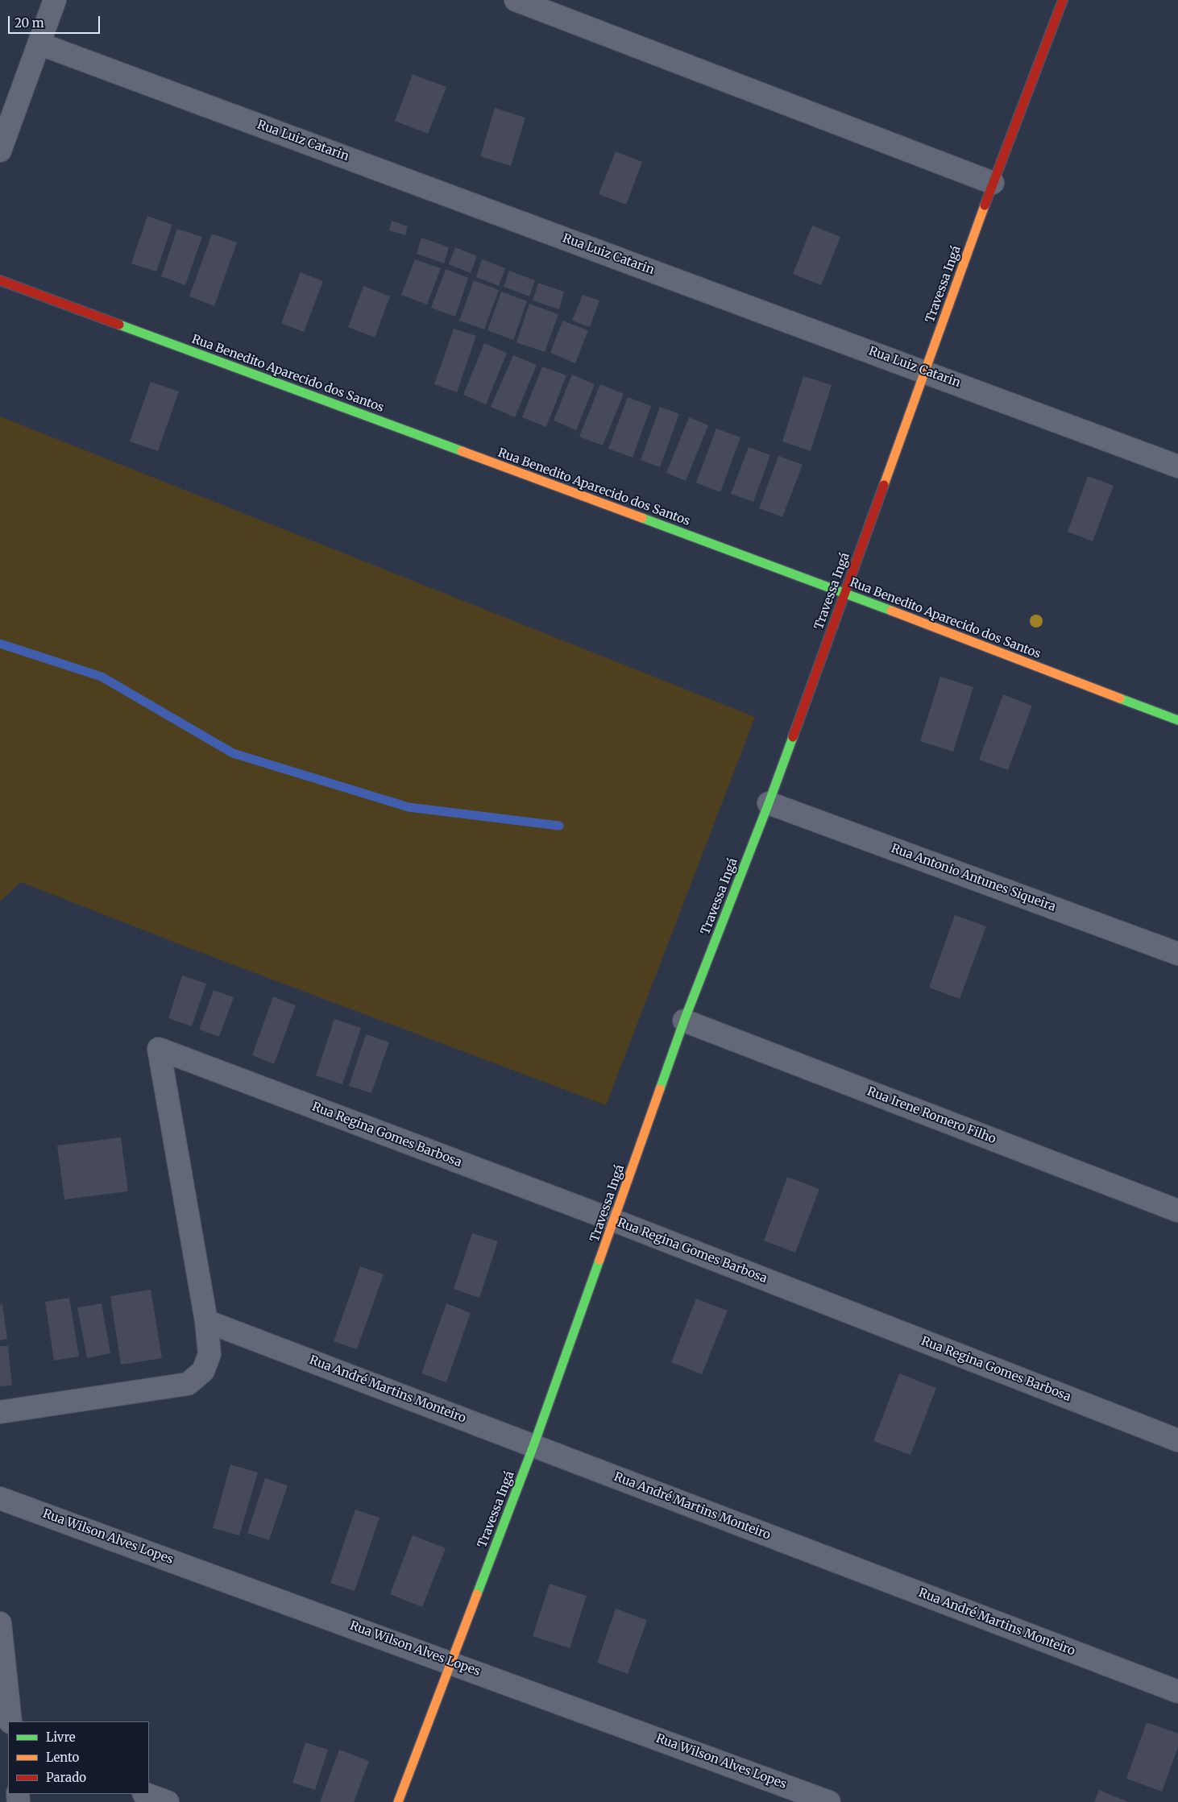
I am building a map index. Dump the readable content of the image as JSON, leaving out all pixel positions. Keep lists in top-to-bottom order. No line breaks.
{"streets":{"street":["Rua Luiz Catarin","Travessa Ingá","Rua Benedito Aparecido dos Santos","Rua Antonio Antunes Siqueira","Rua Irene Romero Filho","Rua Regina Gomes Barbosa","Rua André Martins Monteiro","Rua Wilson Alves Lopes"]},"crossings":[["Rua Luiz Catarin","Travessa Ingá"],["Travessa Ingá","Rua Benedito Aparecido dos Santos"],["Travessa Ingá","Rua Antonio Antunes Siqueira"],["Travessa Ingá","Rua Irene Romero Filho"],["Travessa Ingá","Rua Regina Gomes Barbosa"],["Travessa Ingá","Rua André Martins Monteiro"],["Travessa Ingá","Rua Wilson Alves Lopes"],["Rua Regina Gomes Barbosa","Rua André Martins Monteiro"]],"legend":["Livre","Lento","Parado"],"scale_bar":"20 m"}
